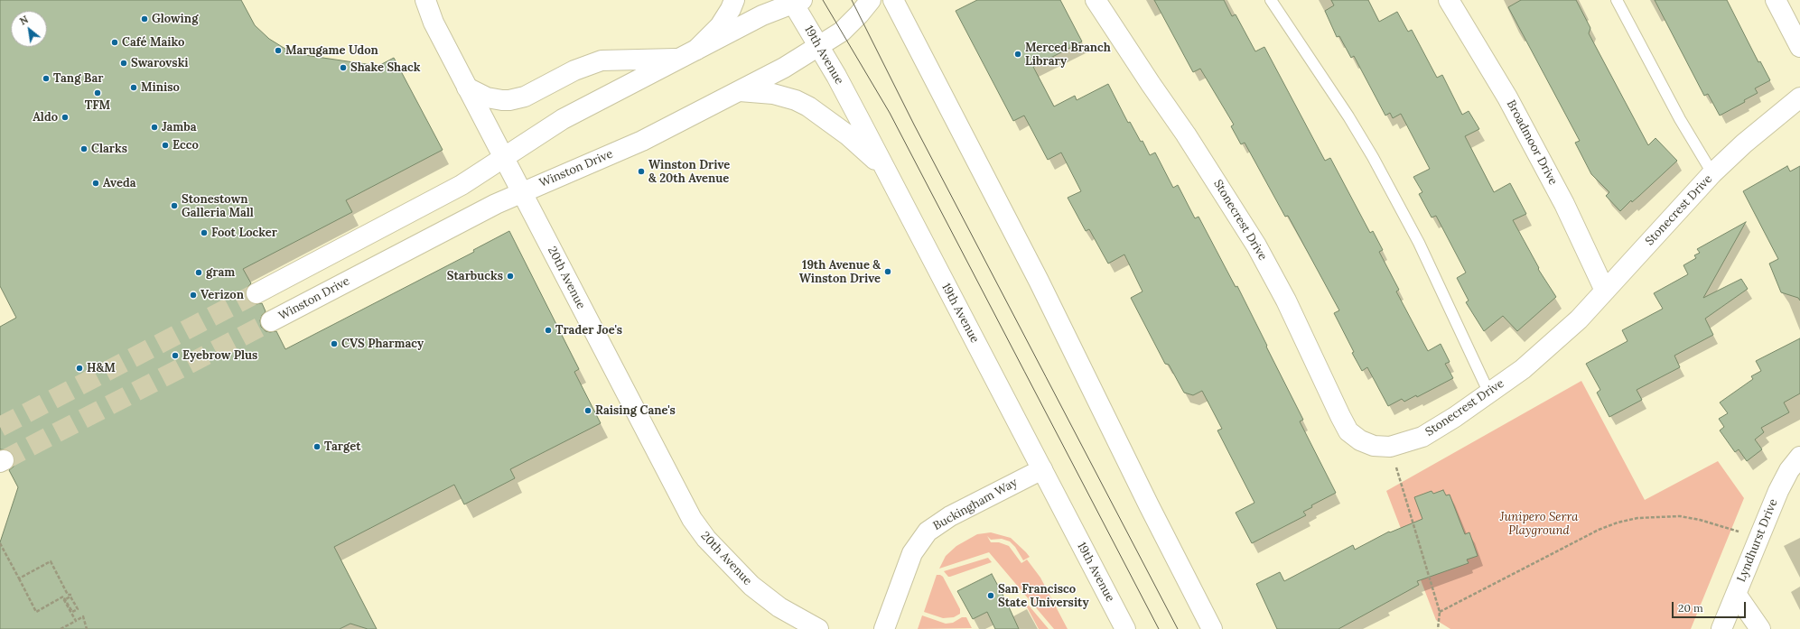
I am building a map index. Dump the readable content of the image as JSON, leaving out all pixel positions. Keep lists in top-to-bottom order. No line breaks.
{"streets":{"main road":["19th Avenue","Broadmoor Drive","Winston Drive","Stonecrest Drive","20th Avenue","Buckingham Way","Lyndhurst Drive"]},"crossings":[["19th Avenue","Winston Drive"],["19th Avenue","Buckingham Way"],["Broadmoor Drive","Stonecrest Drive"],["Winston Drive","20th Avenue"]],"parks":["Junipero Serra Playground"],"places":["Glowing","Café Maiko","Marugame Udon","Merced Branch Library","Swarovski","Shake Shack","Tang Bar","Miniso","TFM","Aldo","Jamba","Ecco","Clarks","Winston Drive & 20th Avenue","Aveda","Stonestown Galleria Mall","Foot Locker","19th Avenue & Winston Drive","gram","Starbucks","Verizon","Trader Joe's","CVS Pharmacy","Eyebrow Plus","H&M","Raising Cane's","Target","San Francisco State University"],"scale_bar":"20 m","north":"top left"}
